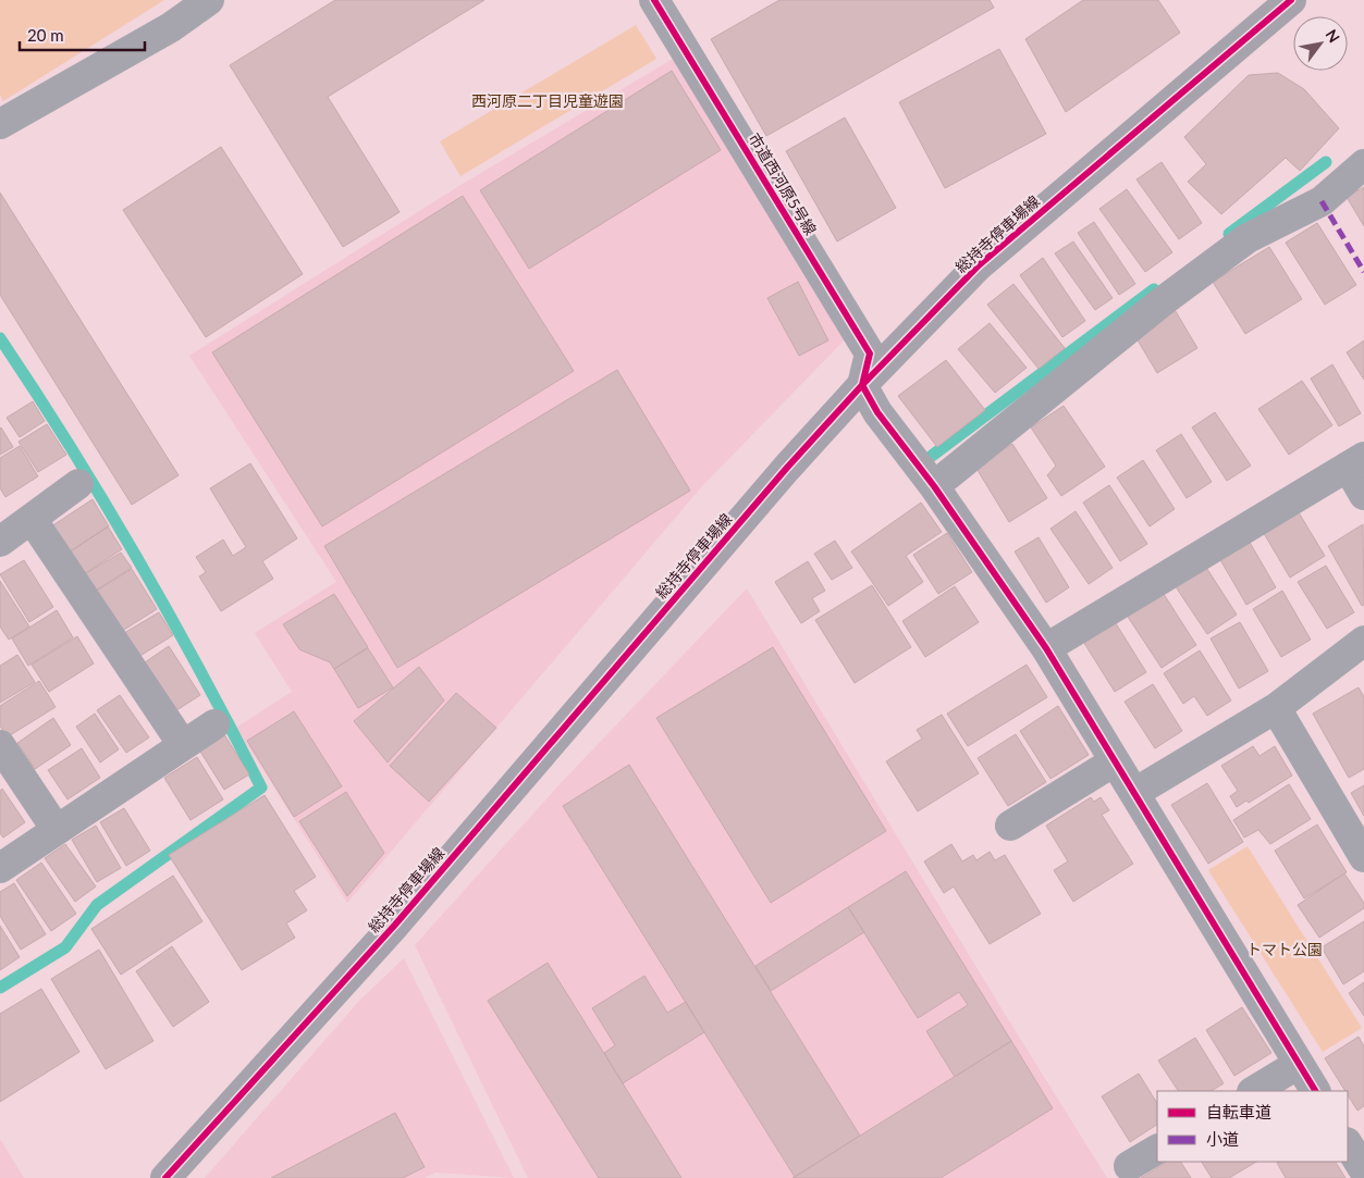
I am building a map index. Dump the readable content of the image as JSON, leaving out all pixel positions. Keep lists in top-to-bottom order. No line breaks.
{"streets":{"main road":["総持寺停車場線"],"street":["市道西河原5号線"]},"crossings":[["市道西河原5号線","総持寺停車場線"]],"parks":["西河原二丁目児童遊園","トマト公園"],"legend":["自転車道","小道"],"scale_bar":"20 m","north":"top right"}
